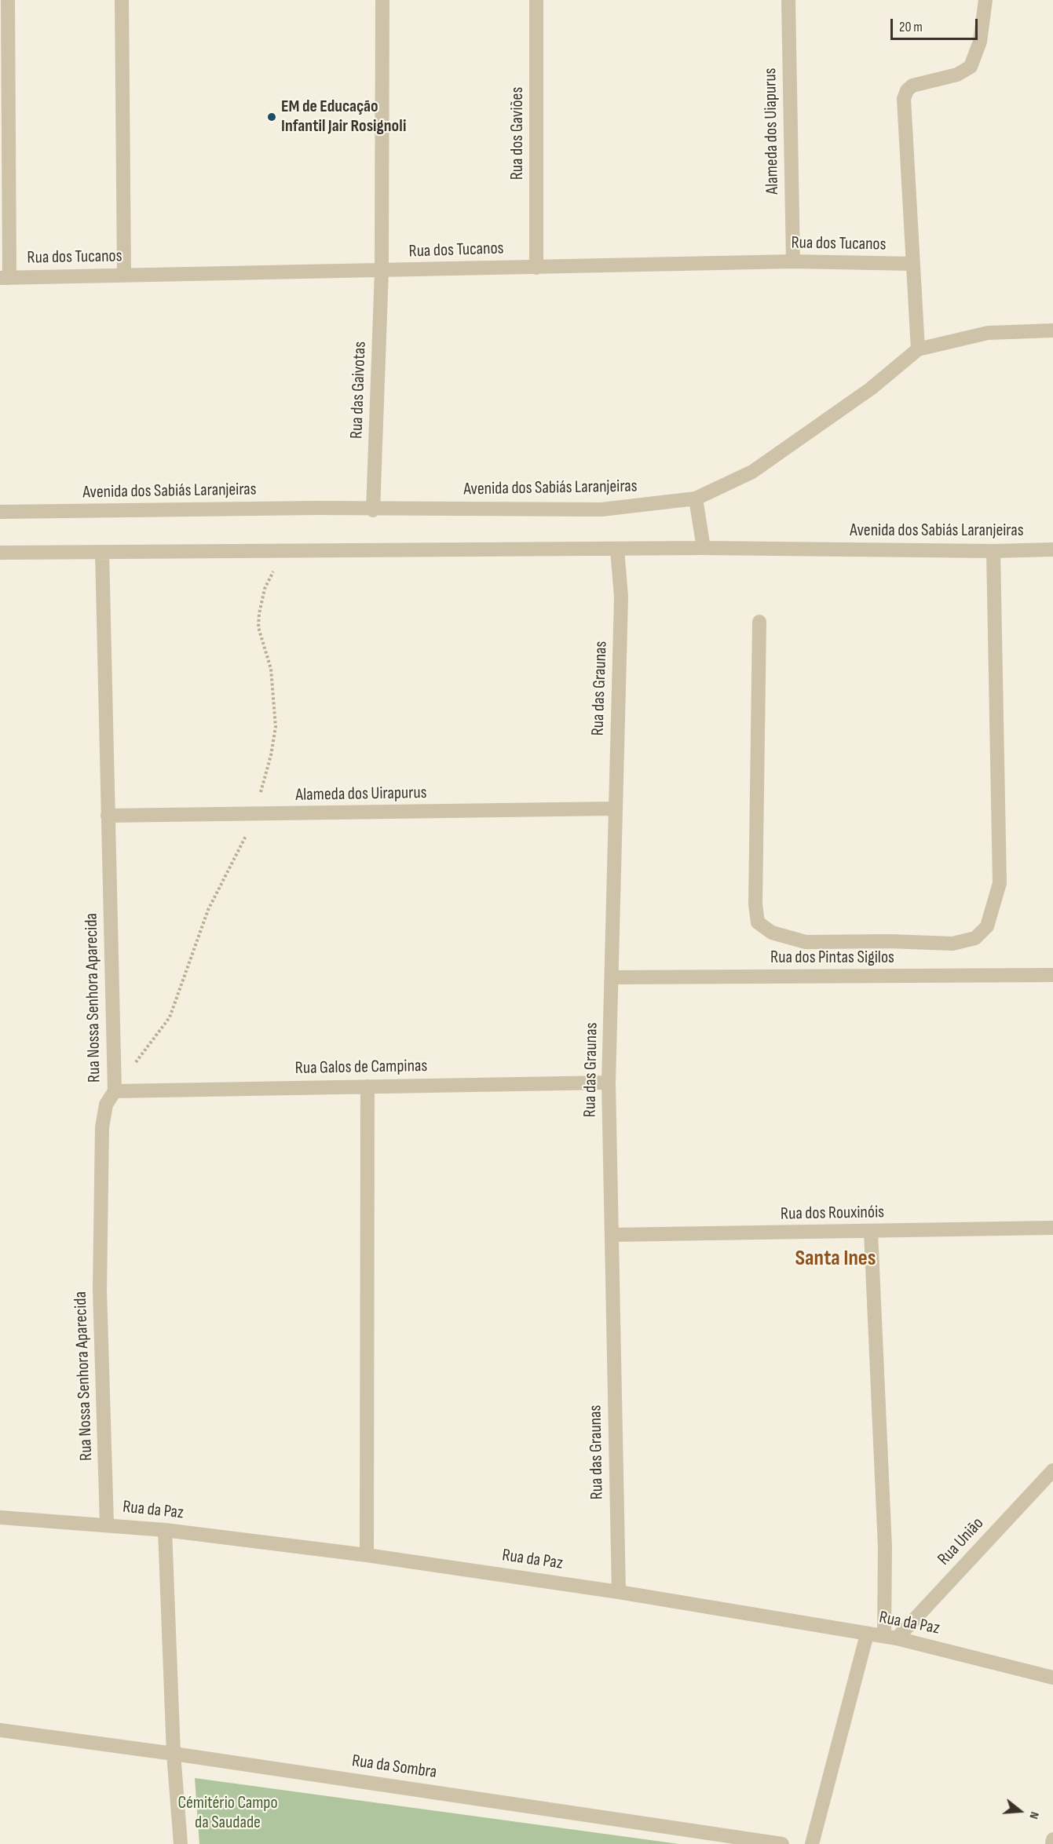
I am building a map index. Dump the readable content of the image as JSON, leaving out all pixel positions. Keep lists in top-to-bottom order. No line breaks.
{"streets":{"street":["Alameda dos Uiapurus","Rua dos Gaviões","Rua dos Tucanos","Rua das Gaivotas","Avenida dos Sabiás Laranjeiras","Rua das Graunas","Alameda dos Uirapurus","Rua dos Pintas Sigilos","Rua Nossa Senhora Aparecida","Rua Galos de Campinas","Rua dos Rouxinóis","Rua da Paz","Rua União","Rua da Sombra"]},"crossings":[["Alameda dos Uiapurus","Rua dos Tucanos"],["Rua dos Gaviões","Rua dos Tucanos"],["Rua dos Tucanos","Rua das Gaivotas"],["Rua dos Tucanos","Avenida dos Sabiás Laranjeiras"],["Rua das Gaivotas","Avenida dos Sabiás Laranjeiras"],["Avenida dos Sabiás Laranjeiras","Rua das Graunas"],["Avenida dos Sabiás Laranjeiras","Rua Nossa Senhora Aparecida"],["Rua das Graunas","Alameda dos Uirapurus"],["Rua das Graunas","Rua dos Pintas Sigilos"],["Rua das Graunas","Rua Galos de Campinas"],["Rua das Graunas","Rua dos Rouxinóis"],["Rua das Graunas","Rua da Paz"],["Alameda dos Uirapurus","Rua Nossa Senhora Aparecida"],["Rua Nossa Senhora Aparecida","Rua Galos de Campinas"],["Rua Nossa Senhora Aparecida","Rua da Paz"],["Rua da Paz","Rua União"]],"districts":["Santa Ines"],"parks":["Cémitério Campo da Saudade"],"places":["EM de Educação Infantil Jair Rosignoli"],"scale_bar":"20 m","north":"right"}
